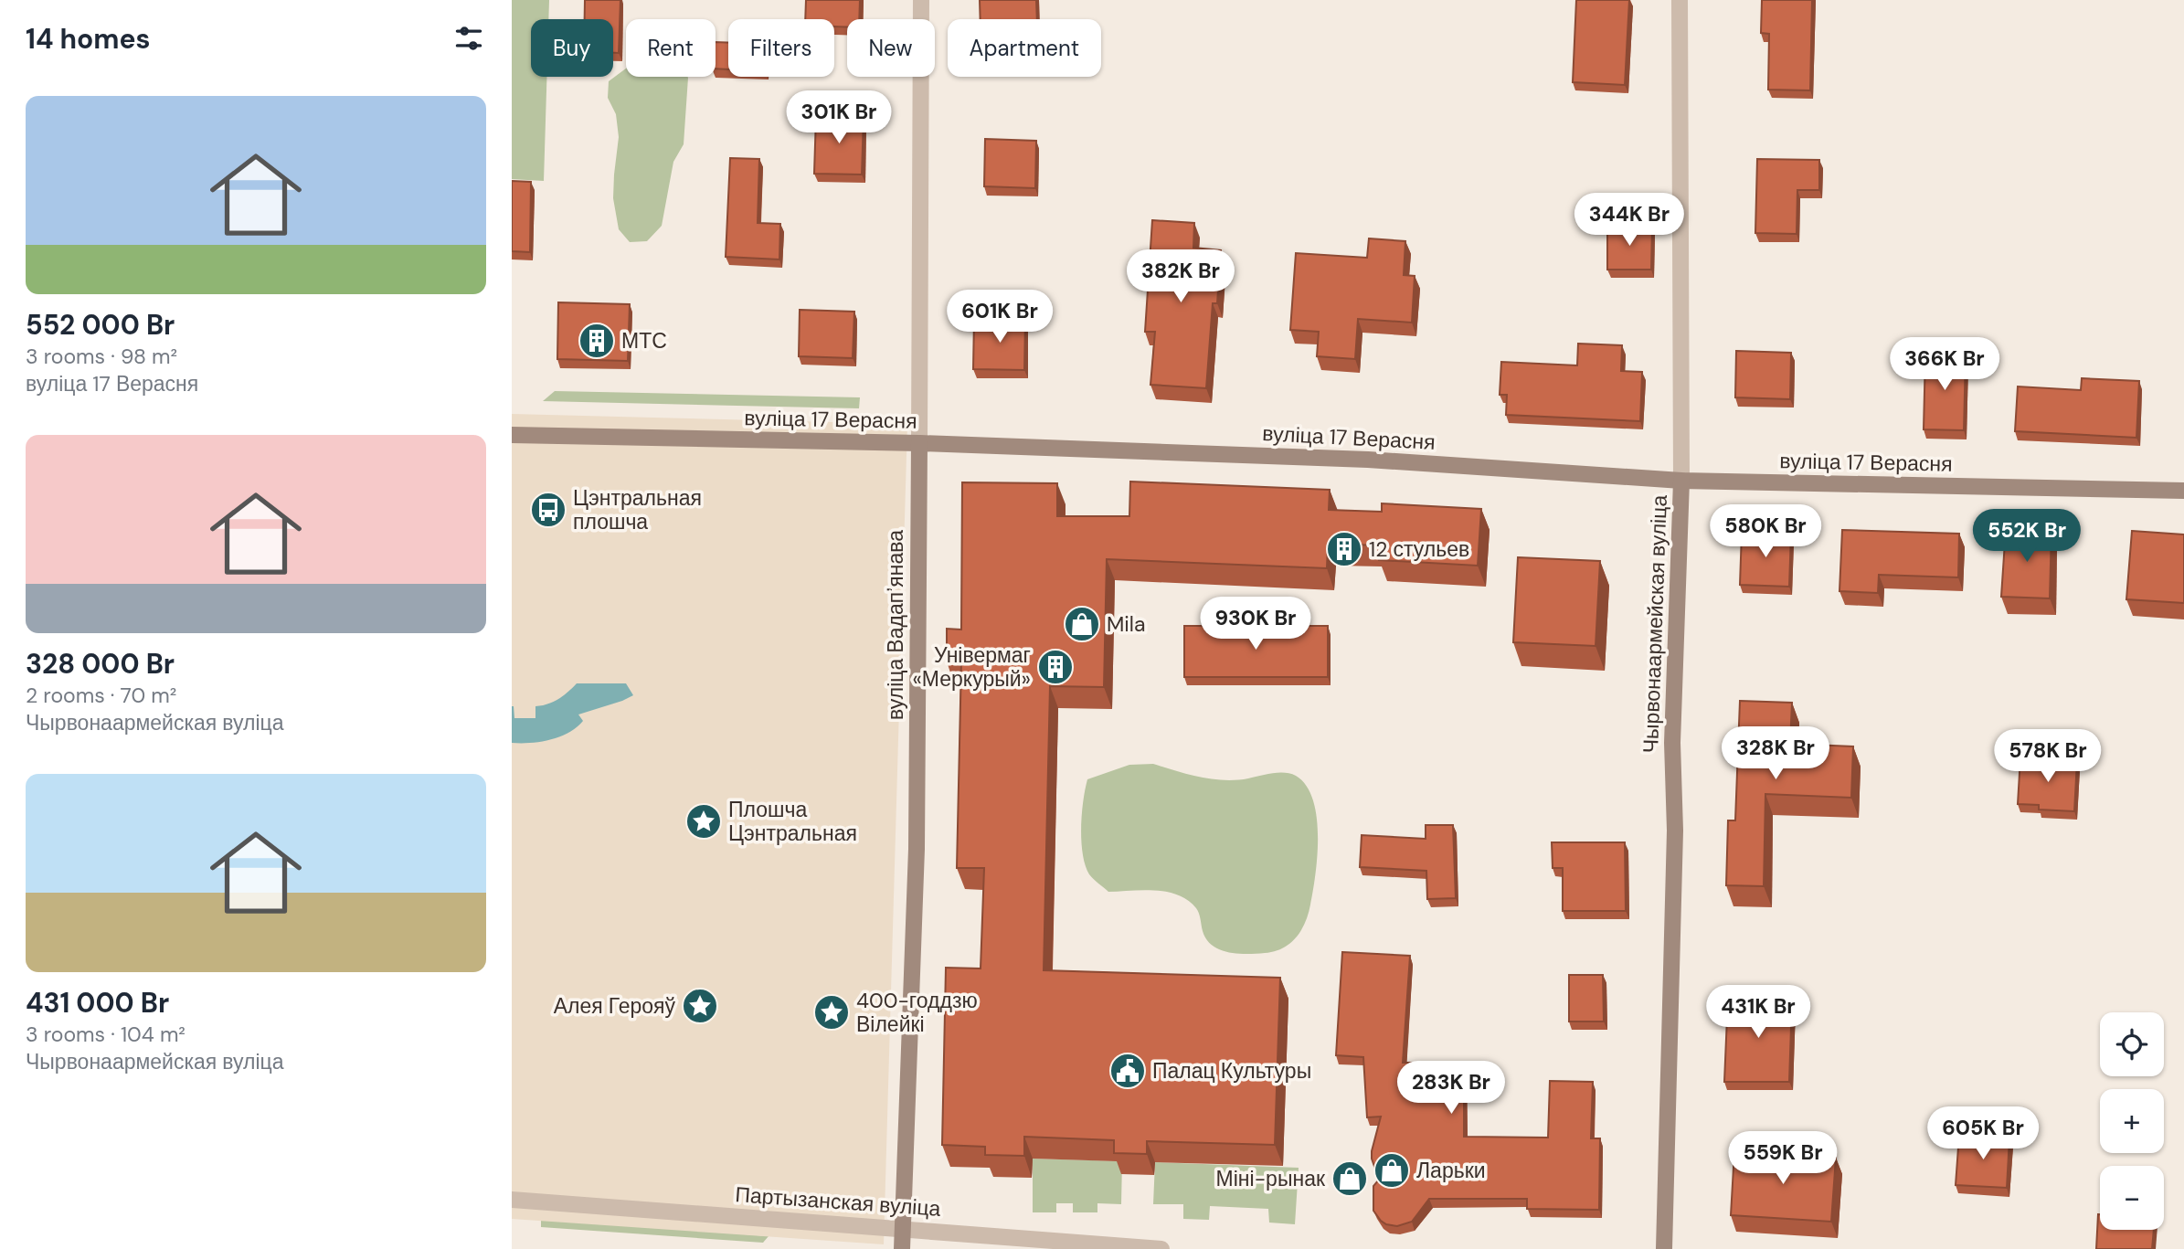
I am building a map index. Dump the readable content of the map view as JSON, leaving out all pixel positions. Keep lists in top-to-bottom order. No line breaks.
{"streets":{"street":["вуліца 17 Верасня","Чырвонаармейская вуліца","вуліца Вадапʼянава","Партызанская вуліца"]},"crossings":[["вуліца 17 Верасня","Чырвонаармейская вуліца"],["вуліца 17 Верасня","вуліца Вадапʼянава"],["вуліца Вадапʼянава","Партызанская вуліца"]],"places":{"building":["МТС","12 стульев","Універмаг «Меркурый»"],"bus stop":["Цэнтральная плошча"],"shop":["Mila","Ларьки","Міні-рынак"],"place":["Плошча Цэнтральная","Алея Герояў","400-годдзю Вілейкі"],"public building":["Палац Культуры"]},"page":{"heading":"14 homes","chip":["Buy","Rent","Filters","New","Apartment"],"list":[{"name":"552 000 Br","note":"3 rooms · 98 m² · вуліца 17 Верасня"},{"name":"328 000 Br","note":"2 rooms · 70 m² · Чырвонаармейская вуліца"},{"name":"431 000 Br","note":"3 rooms · 104 m² · Чырвонаармейская вуліца"}],"price":["301K Br","344K Br","382K Br","601K Br","366K Br","580K Br","552K Br","930K Br","328K Br","578K Br","431K Br","283K Br","605K Br","559K Br"],"map_buttons":["+","−"]}}
